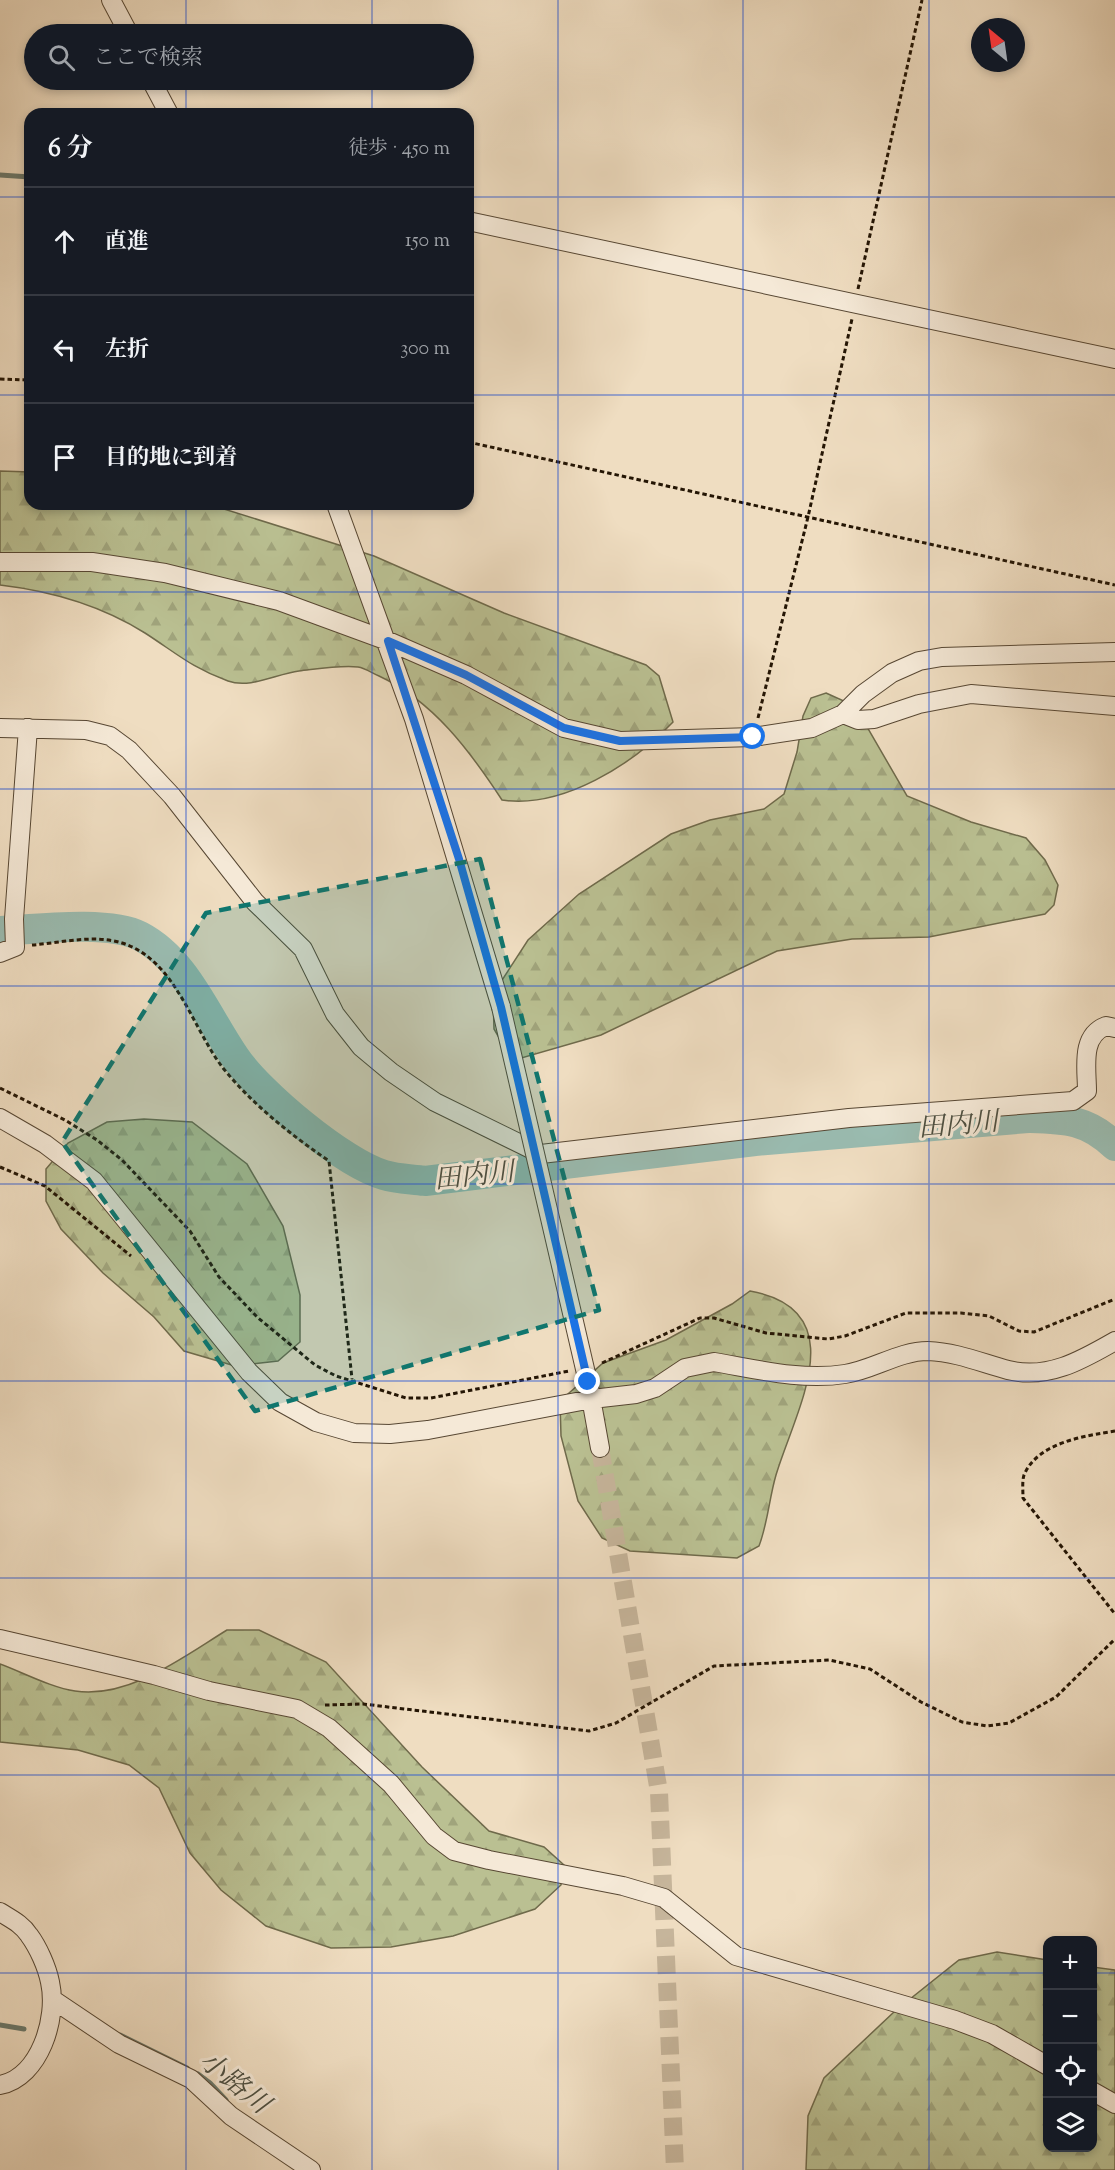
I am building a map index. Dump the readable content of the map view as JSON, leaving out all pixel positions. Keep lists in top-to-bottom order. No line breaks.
{"water":["田内川","小路川"],"north":"top left","page":{"search":"ここで検索","heading":["6 分","徒歩 · 450 m"],"list":[["直進","150 m"],["左折","300 m"],"目的地に到着"],"map_buttons":["+","−"]}}
